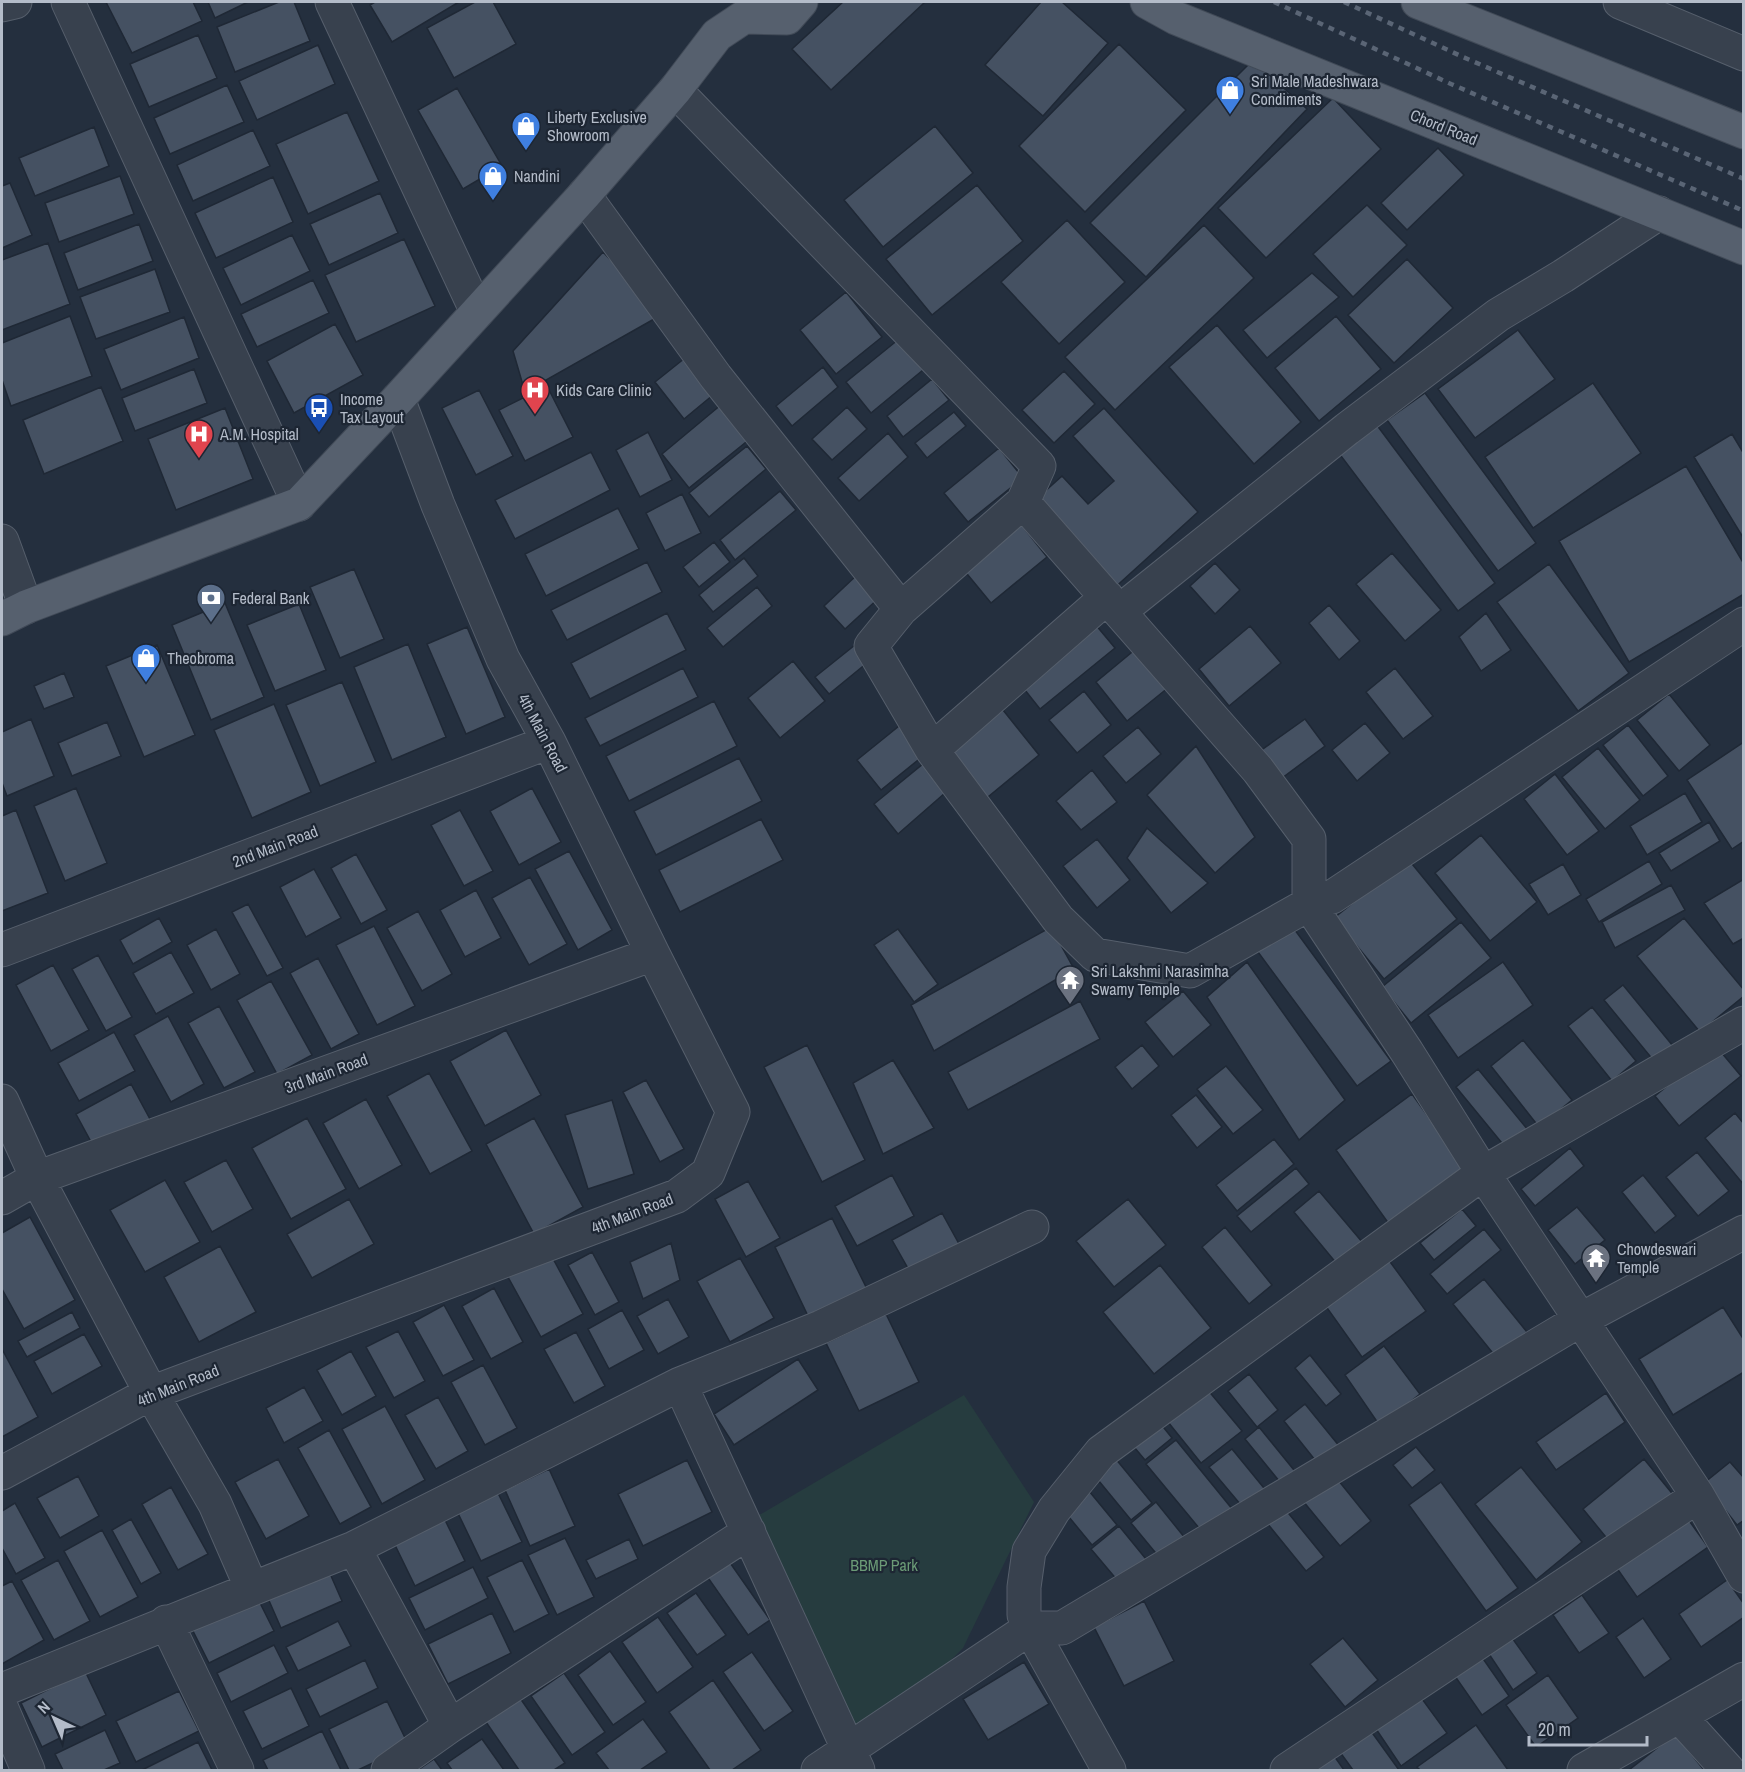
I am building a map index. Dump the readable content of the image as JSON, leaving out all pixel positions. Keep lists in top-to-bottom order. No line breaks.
{"streets":{"main road":["Chord Road"],"street":["4th Main Road","2nd Main Road","3rd Main Road"]},"crossings":[["4th Main Road","2nd Main Road"],["4th Main Road","3rd Main Road"]],"parks":["BBMP Park"],"places":{"shop":["Sri Male Madeshwara Condiments","Liberty Exclusive Showroom","Nandini","Theobroma"],"hospital":["Kids Care Clinic","A.M. Hospital"],"bus stop":["Income Tax Layout"],"bank":["Federal Bank"],"temple":["Sri Lakshmi Narasimha Swamy Temple","Chowdeswari Temple"]},"scale_bar":"20 m","north":"top left"}
